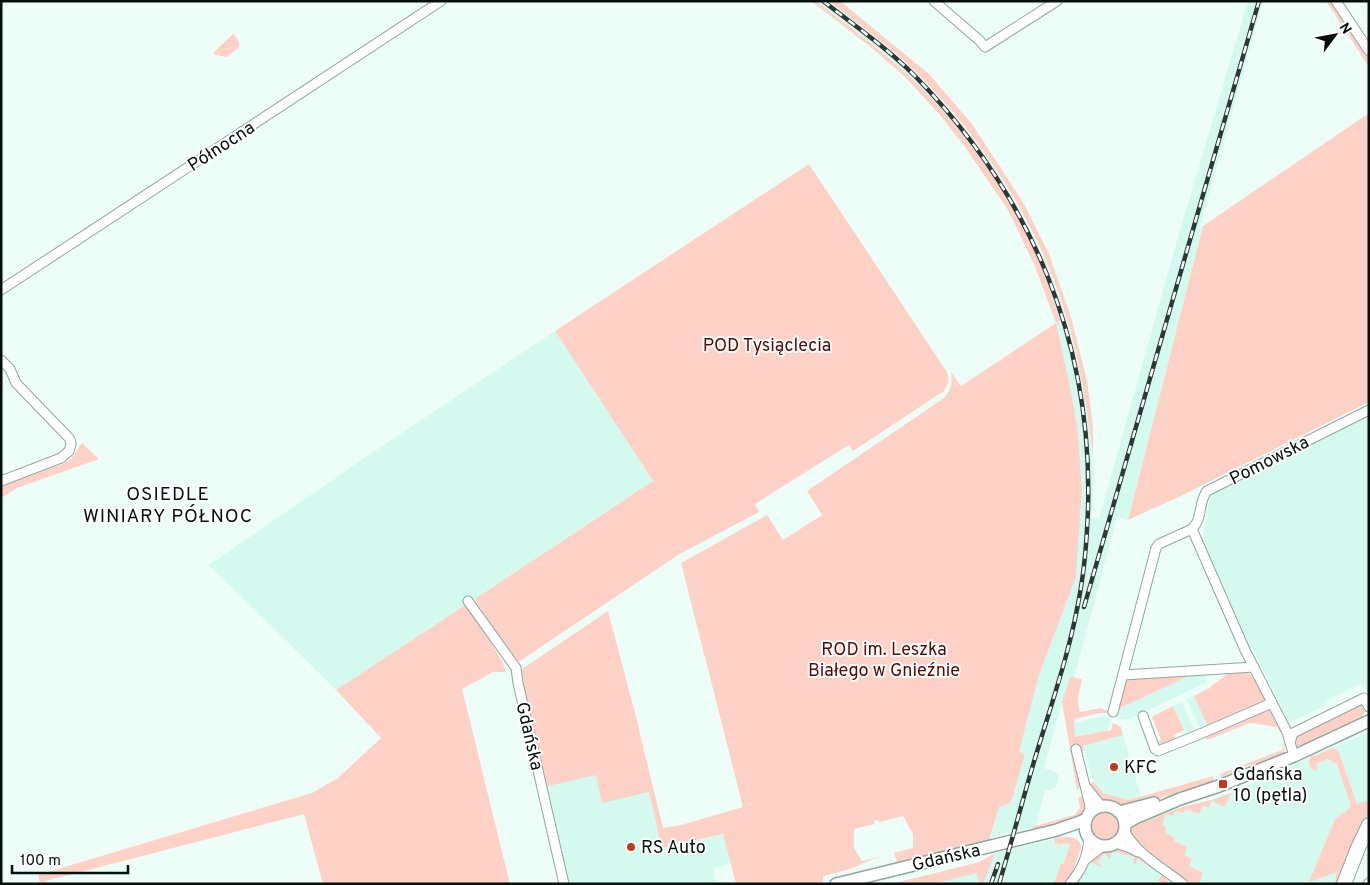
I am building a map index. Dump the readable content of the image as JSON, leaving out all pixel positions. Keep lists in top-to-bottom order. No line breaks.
{"streets":{"street":["Północna","Pomowska","Gdańska"]},"districts":["OSIEDLE WINIARY PÓŁNOC"],"parks":["POD Tysiąclecia","ROD im. Leszka Białego w Gnieźnie"],"places":{"other":["KFC","RS Auto"],"transit":["Gdańska 10 (pętla)"]},"scale_bar":"100 m","north":"top right"}
